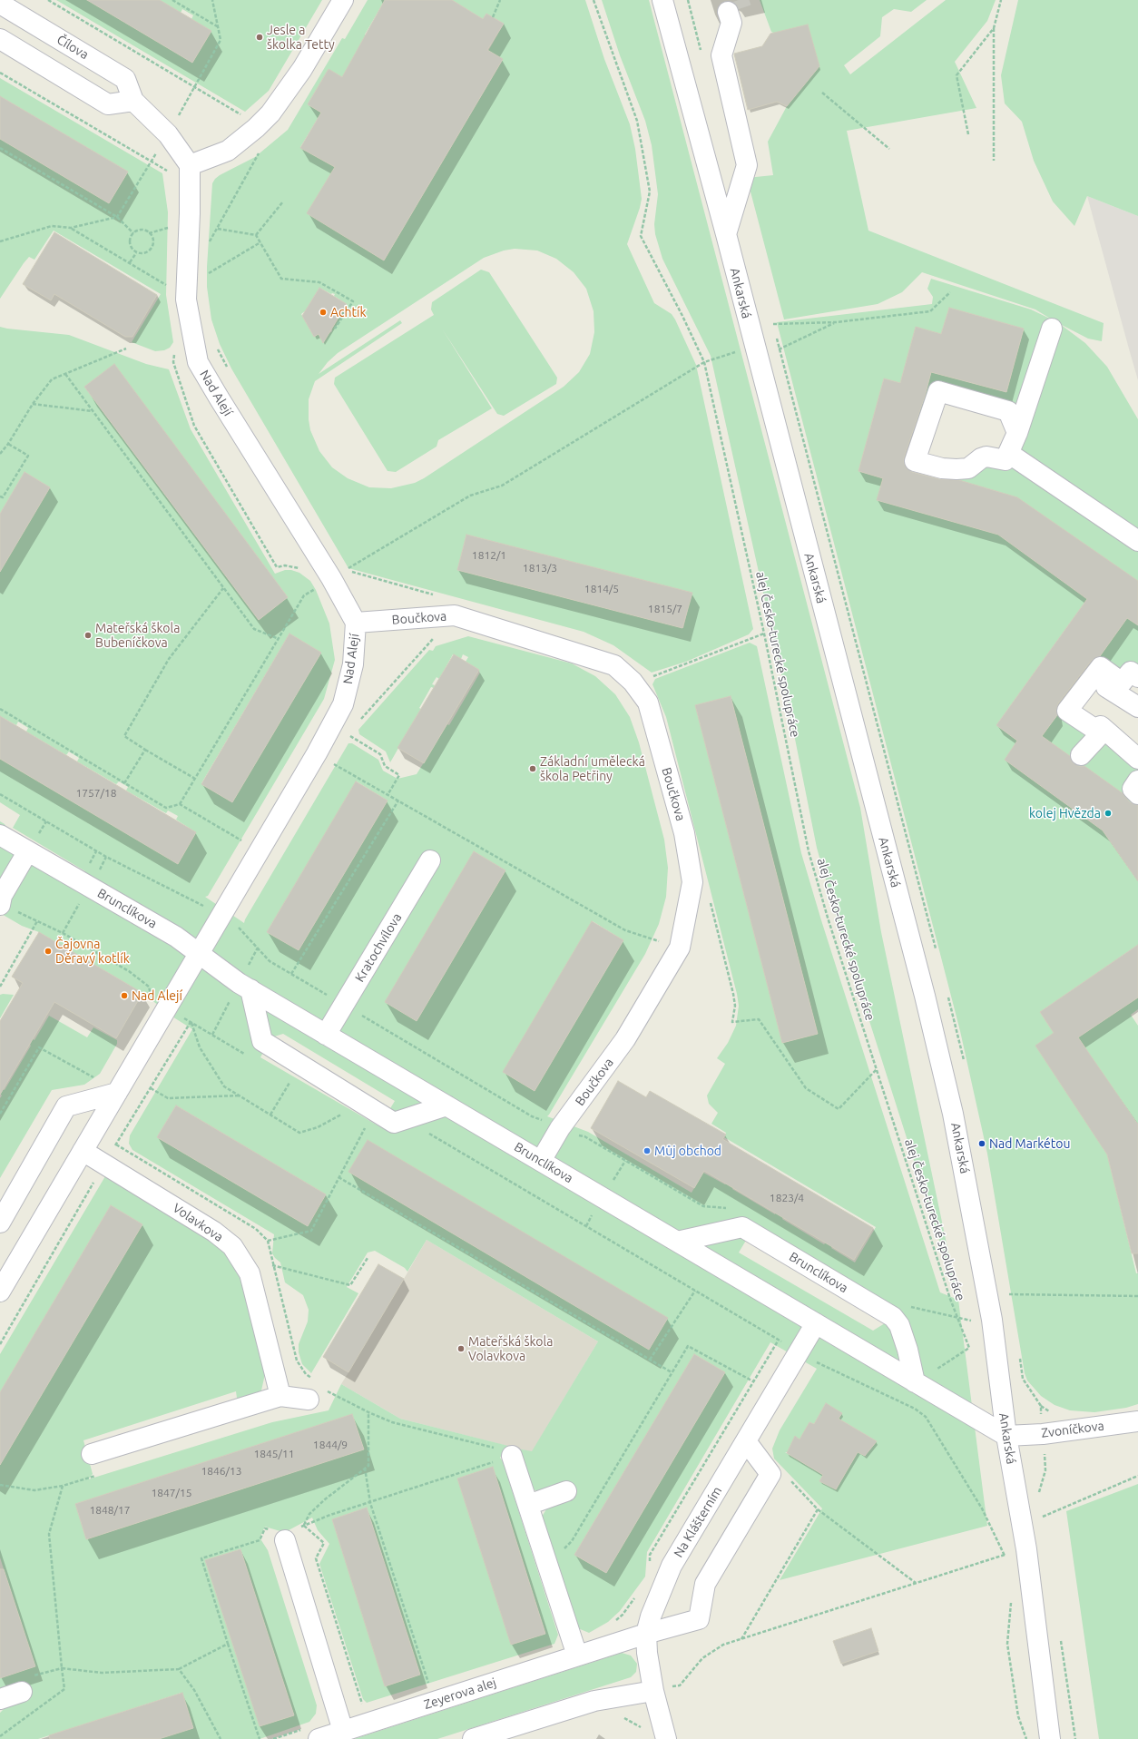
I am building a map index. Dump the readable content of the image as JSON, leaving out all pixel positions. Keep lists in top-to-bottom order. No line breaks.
{"streets":{"street":["Čílova","Ankarská","Nad Alejí","Boučkova","Brunclíkova","Kratochvílova","Volavkova","Zvoníčkova","Na Klášterním","Zeyerova alej"],"path":["alej Česko-turecké spolupráce"]},"crossings":[["Čílova","Nad Alejí"],["Ankarská","Brunclíkova"],["Ankarská","Zvoníčkova"],["Nad Alejí","Boučkova"],["Nad Alejí","Brunclíkova"],["Nad Alejí","Volavkova"],["Boučkova","Brunclíkova"],["Brunclíkova","Kratochvílova"],["Brunclíkova","Zvoníčkova"],["Brunclíkova","Na Klášterním"],["Na Klášterním","Zeyerova alej"]],"places":["Jesle a školka Tetty","Achtík","Mateřská škola Bubeníčkova","Základní umělecká škola Petřiny","kolej Hvězda","Čajovna Děravý kotlík","Nad Alejí","Nad Markétou","Můj obchod","Mateřská škola Volavkova"],"house_numbers":["1812/1","1813/3","1814/5","1815/7","1757/18","1823/4","1844/9","1845/11","1846/13","1847/15","1848/17"]}
